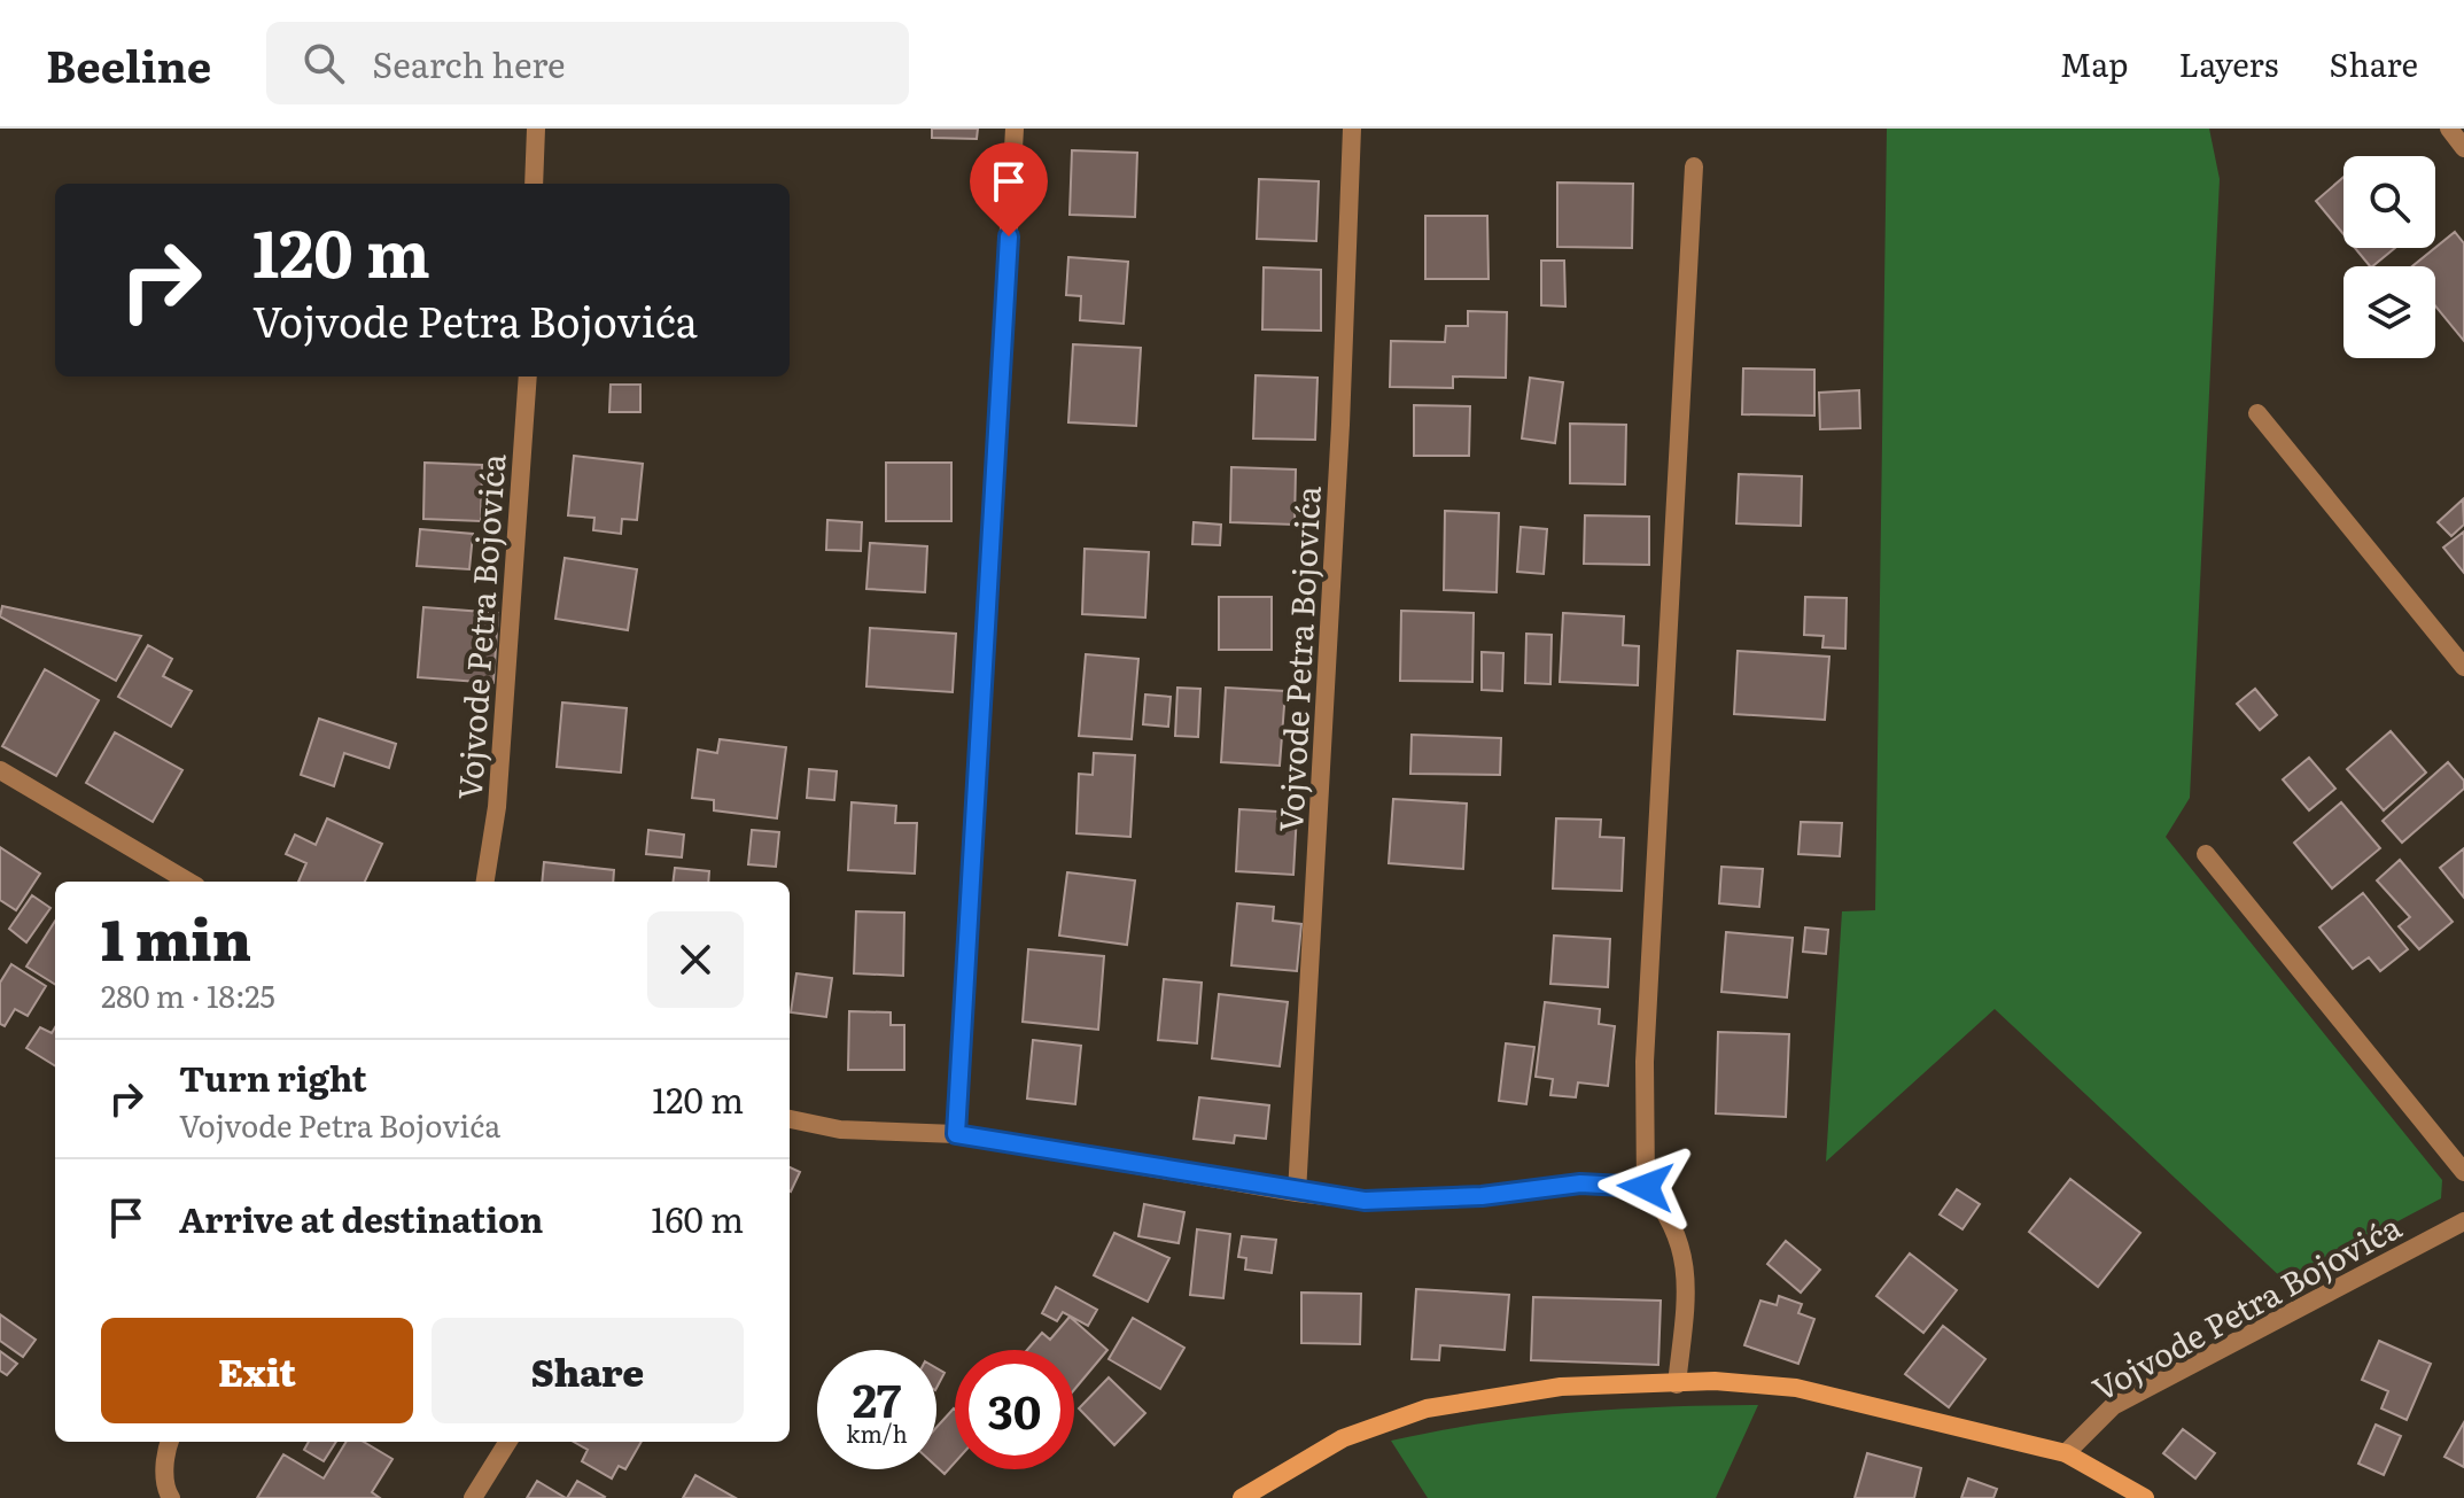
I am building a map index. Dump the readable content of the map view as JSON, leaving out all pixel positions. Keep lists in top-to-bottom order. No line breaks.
{"streets":{"street":["Vojvode Petra Bojovića"]},"page":{"header":"Beeline","search":"Search here","nav":["Map","Layers","Share"],"turn":["120 m","Vojvode Petra Bojovića"],"heading":["1 min","280 m · 18:25"],"list":[{"name":"Turn right","note":"Vojvode Petra Bojovića","value":"120 m"},{"name":"Arrive at destination","value":"160 m"}],"buttons":["Exit","Share"],"speed":"27 km/h","limit":"30"}}
